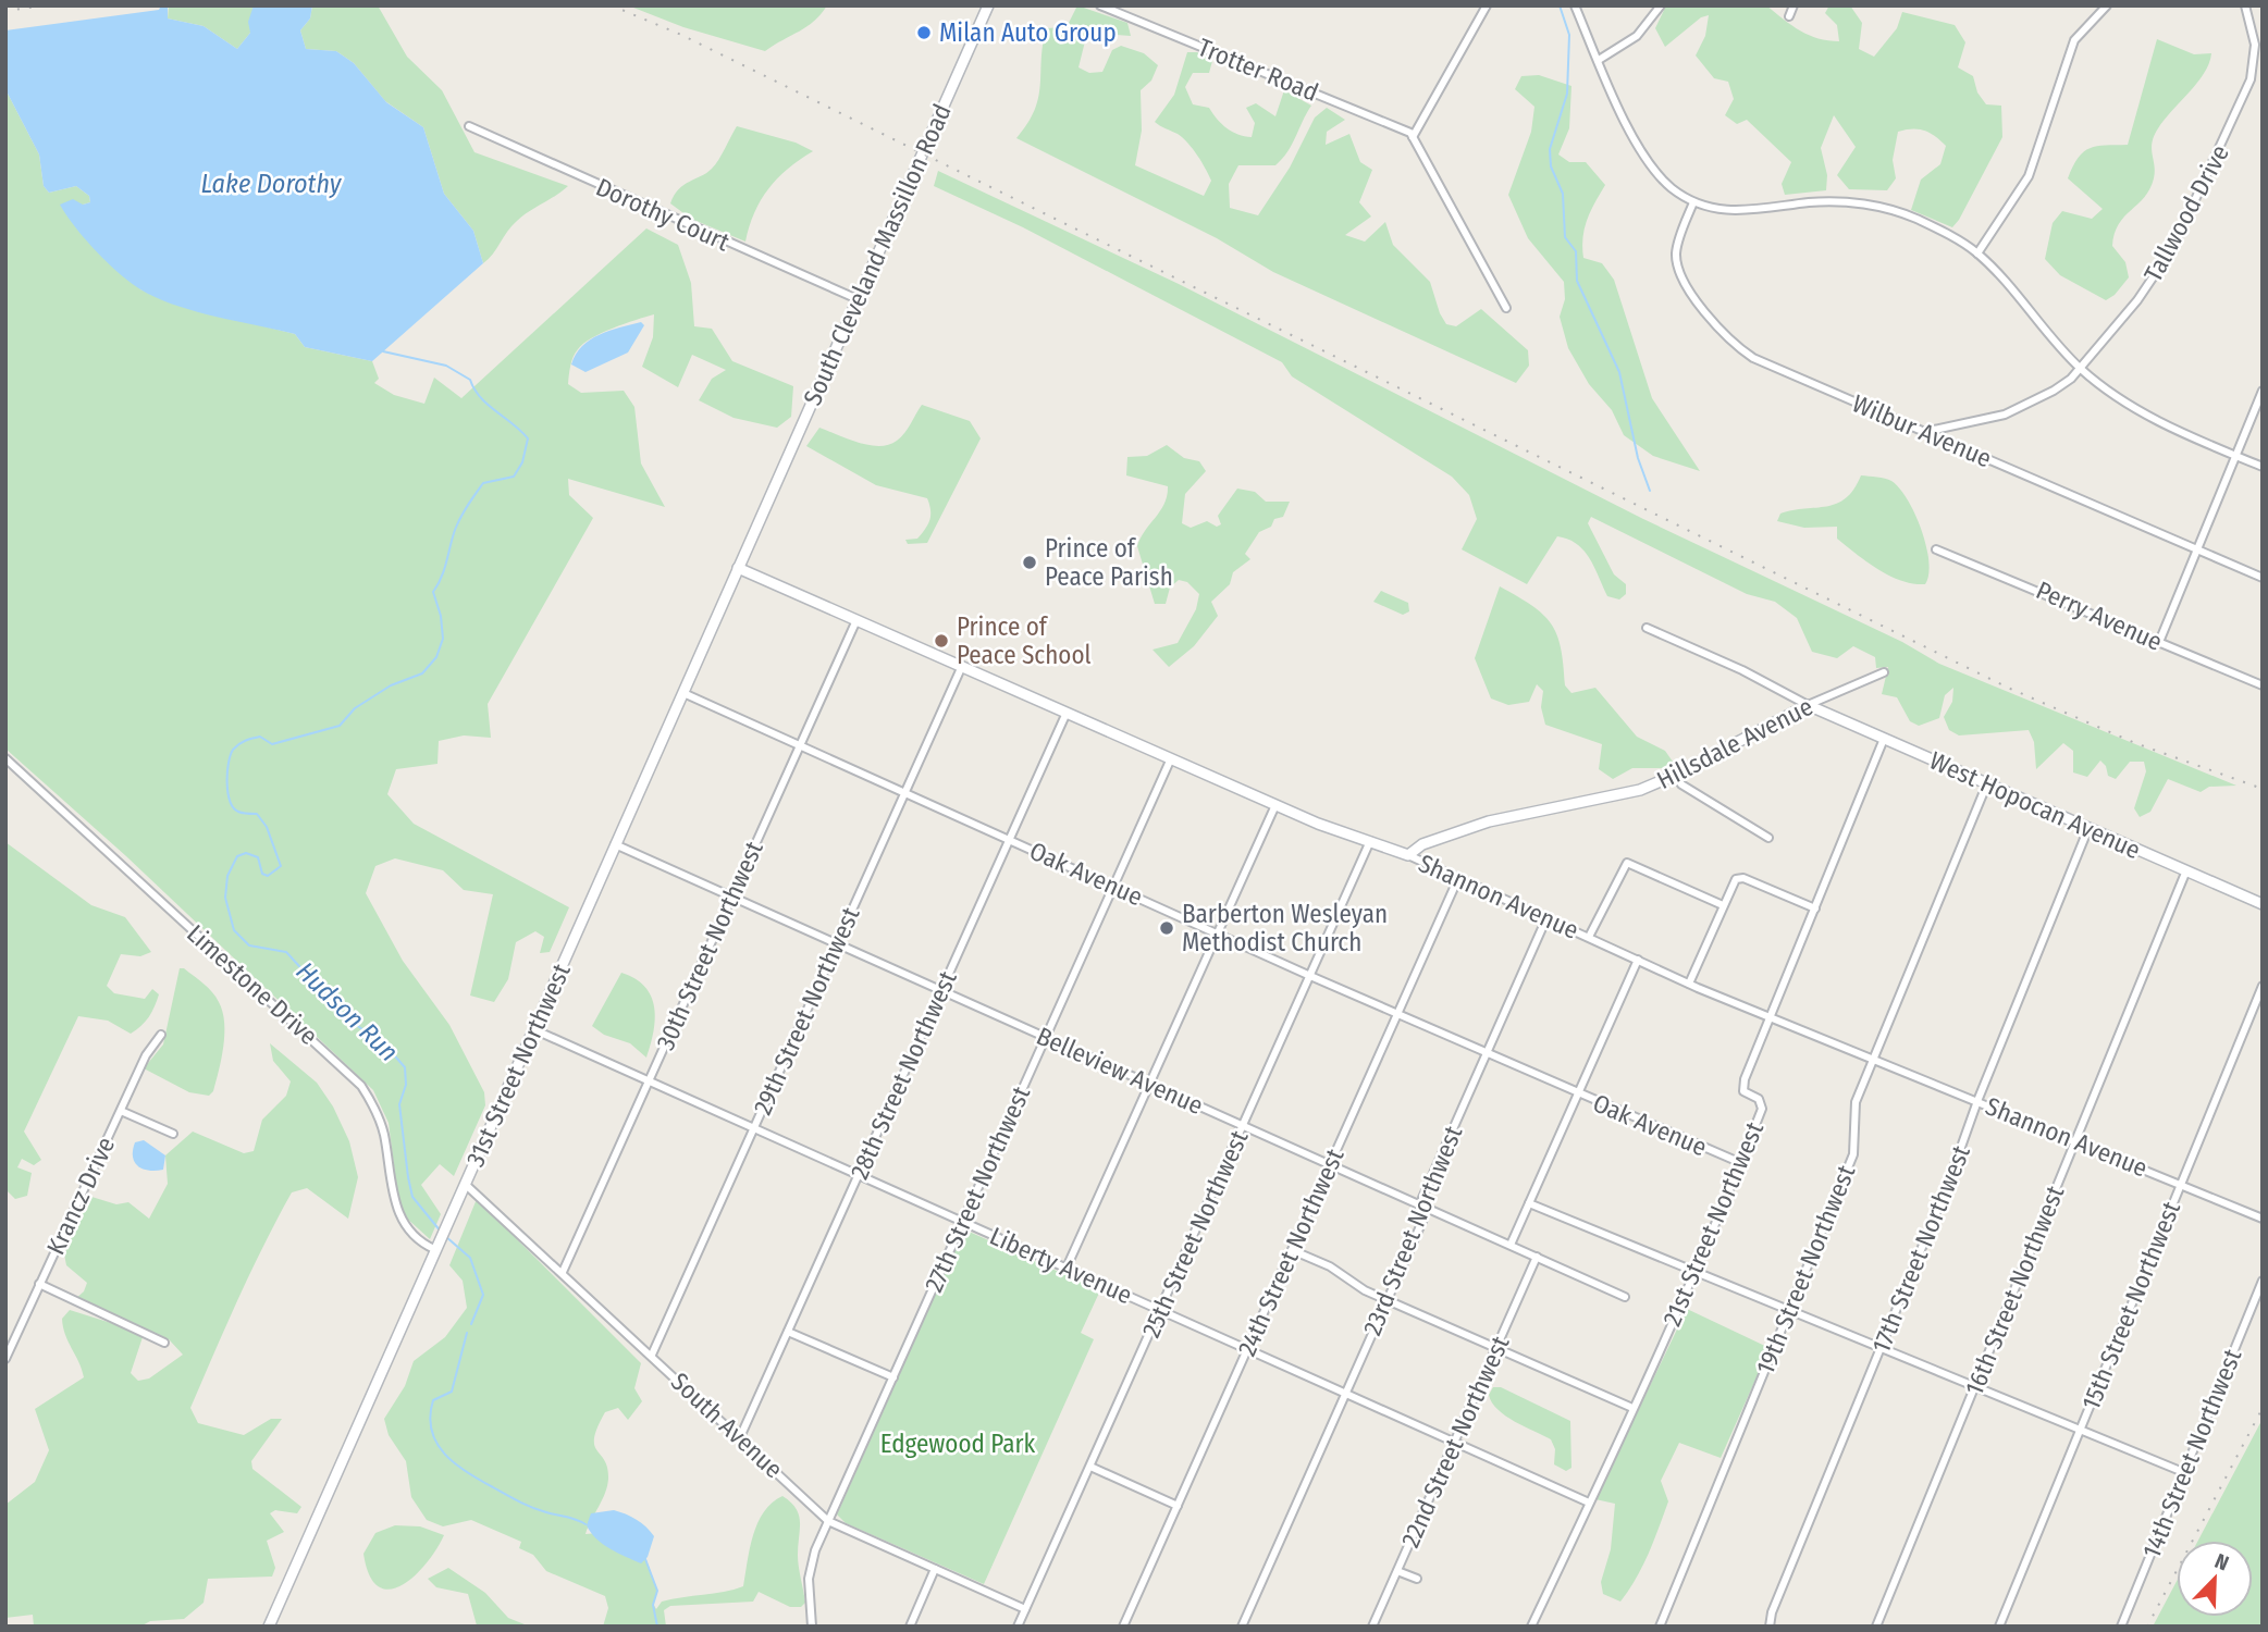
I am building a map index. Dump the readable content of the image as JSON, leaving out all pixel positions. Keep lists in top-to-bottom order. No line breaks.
{"streets":{"main road":["South Cleveland Massillon Road","Hillsdale Avenue","West Hopocan Avenue","Shannon Avenue","31st Street Northwest"],"street":["Trotter Road","Tallwood Drive","Dorothy Court","Wilbur Avenue","Perry Avenue","Oak Avenue","30th Street Northwest","Limestone Drive","29th Street Northwest","Belleview Avenue","28th Street Northwest","27th Street Northwest","Krancz Drive","21st Street Northwest","23rd Street Northwest","25th Street Northwest","17th Street Northwest","24th Street Northwest","Liberty Avenue","19th Street Northwest","16th Street Northwest","15th Street Northwest","South Avenue","22nd Street Northwest","14th Street Northwest"]},"crossings":[["Tallwood Drive","Wilbur Avenue"],["Dorothy Court","South Cleveland Massillon Road"],["South Cleveland Massillon Road","31st Street Northwest"],["Hillsdale Avenue","West Hopocan Avenue"],["Hillsdale Avenue","Shannon Avenue"],["West Hopocan Avenue","21st Street Northwest"],["West Hopocan Avenue","17th Street Northwest"],["West Hopocan Avenue","19th Street Northwest"],["West Hopocan Avenue","16th Street Northwest"],["Oak Avenue","30th Street Northwest"],["Oak Avenue","29th Street Northwest"],["Oak Avenue","31st Street Northwest"],["Oak Avenue","28th Street Northwest"],["Oak Avenue","27th Street Northwest"],["Oak Avenue","21st Street Northwest"],["Oak Avenue","23rd Street Northwest"],["Oak Avenue","25th Street Northwest"],["Oak Avenue","24th Street Northwest"],["Shannon Avenue","30th Street Northwest"],["Shannon Avenue","29th Street Northwest"],["Shannon Avenue","31st Street Northwest"],["Shannon Avenue","28th Street Northwest"],["Shannon Avenue","27th Street Northwest"],["Shannon Avenue","21st Street Northwest"],["Shannon Avenue","23rd Street Northwest"],["Shannon Avenue","25th Street Northwest"],["Shannon Avenue","17th Street Northwest"],["Shannon Avenue","24th Street Northwest"],["Shannon Avenue","19th Street Northwest"],["Shannon Avenue","16th Street Northwest"],["Shannon Avenue","15th Street Northwest"],["30th Street Northwest","Belleview Avenue"],["30th Street Northwest","Liberty Avenue"],["30th Street Northwest","South Avenue"],["Limestone Drive","31st Street Northwest"],["29th Street Northwest","Belleview Avenue"],["29th Street Northwest","Liberty Avenue"],["29th Street Northwest","South Avenue"],["31st Street Northwest","Belleview Avenue"],["31st Street Northwest","Liberty Avenue"],["31st Street Northwest","South Avenue"],["Belleview Avenue","28th Street Northwest"],["Belleview Avenue","27th Street Northwest"],["Belleview Avenue","23rd Street Northwest"],["Belleview Avenue","25th Street Northwest"],["Belleview Avenue","24th Street Northwest"],["Belleview Avenue","22nd Street Northwest"],["28th Street Northwest","Liberty Avenue"],["28th Street Northwest","South Avenue"],["27th Street Northwest","Liberty Avenue"],["27th Street Northwest","South Avenue"],["21st Street Northwest","Liberty Avenue"],["23rd Street Northwest","Liberty Avenue"],["25th Street Northwest","Liberty Avenue"],["25th Street Northwest","South Avenue"],["24th Street Northwest","Liberty Avenue"],["Liberty Avenue","22nd Street Northwest"]],"water":["Lake Dorothy","Hudson Run"],"parks":["Edgewood Park"],"places":["Milan Auto Group","Prince of Peace Parish","Prince of Peace School","Barberton Wesleyan Methodist Church"],"north":"top right"}
